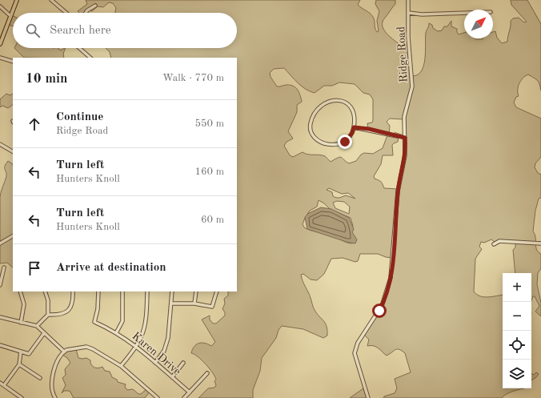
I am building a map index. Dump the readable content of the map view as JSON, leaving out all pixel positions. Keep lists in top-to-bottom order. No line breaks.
{"streets":{"street":["Ridge Road","Karen Drive"]},"north":"top right","page":{"search":"Search here","heading":["10 min","Walk · 770 m"],"list":[["Continue","Ridge Road","550 m"],["Turn left","Hunters Knoll","160 m"],["Turn left","Hunters Knoll","60 m"],"Arrive at destination"],"map_buttons":["+","−"]}}
